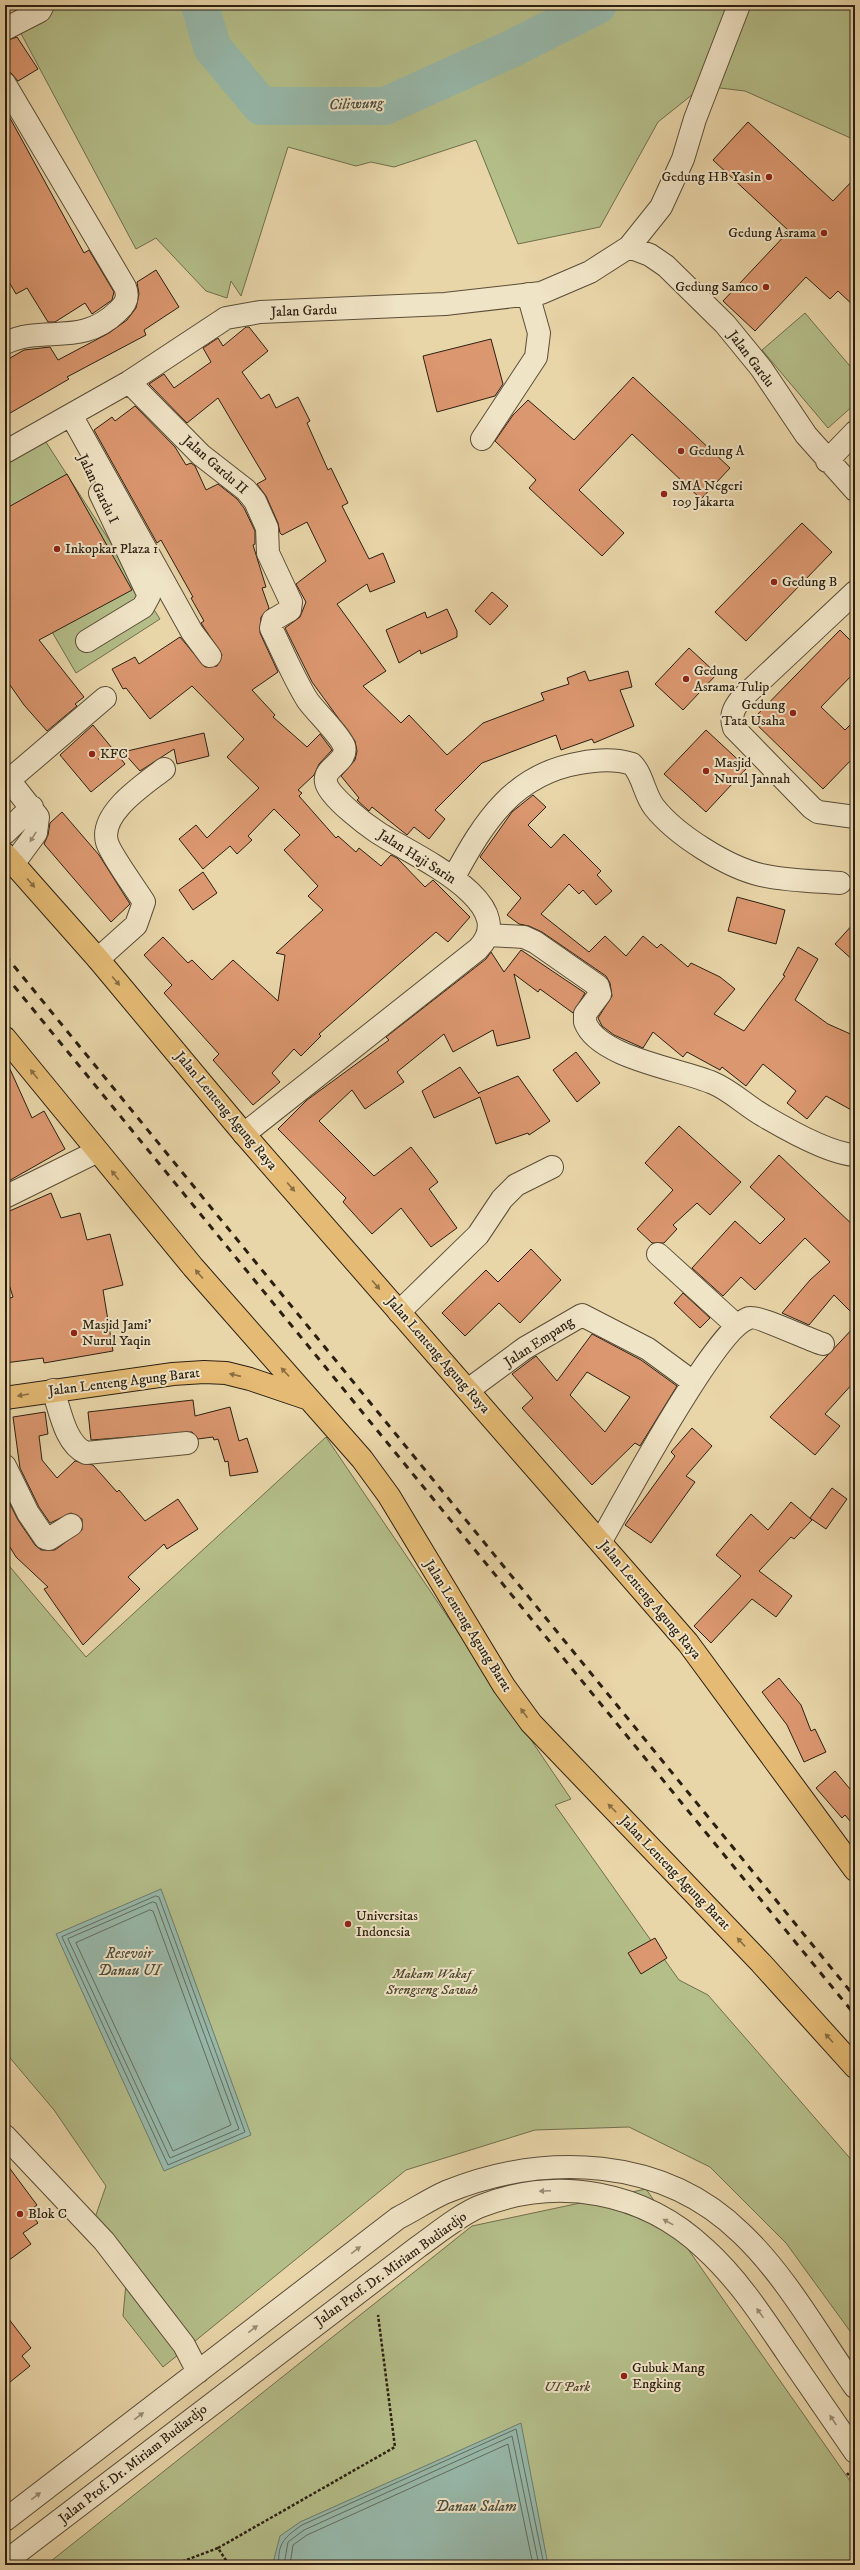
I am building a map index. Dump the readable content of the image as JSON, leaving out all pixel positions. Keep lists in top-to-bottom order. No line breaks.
{"streets":{"main road":["Jalan Lenteng Agung Raya","Jalan Lenteng Agung Barat"],"street":["Jalan Gardu","Jalan Gardu II","Jalan Gardu I","Jalan Haji Sarin","Jalan Empang","Jalan Prof. Dr. Miriam Budiardjo"]},"crossings":[["Jalan Gardu","Jalan Gardu II"],["Jalan Gardu","Jalan Gardu I"],["Jalan Gardu II","Jalan Haji Sarin"],["Jalan Lenteng Agung Raya","Jalan Empang"]],"one_way":["Jalan Lenteng Agung Barat"],"water":["Ciliwung","Resevoir Danau UI","Danau Salam"],"parks":["Makam Wakaf Srengseng Sawah","UI Park"],"places":["Gedung HB Yasin","Gedung Asrama","Gedung Sameo","Gedung A","SMA Negeri 109 Jakarta","Inkopkar Plaza 1","Gedung B","Gedung Asrama Tulip","Gedung Tata Usaha","KFC","Masjid Nurul Jannah","Masjid Jami' Nurul Yaqin","Universitas Indonesia","Blok C","Gubuk Mang Engking"]}
